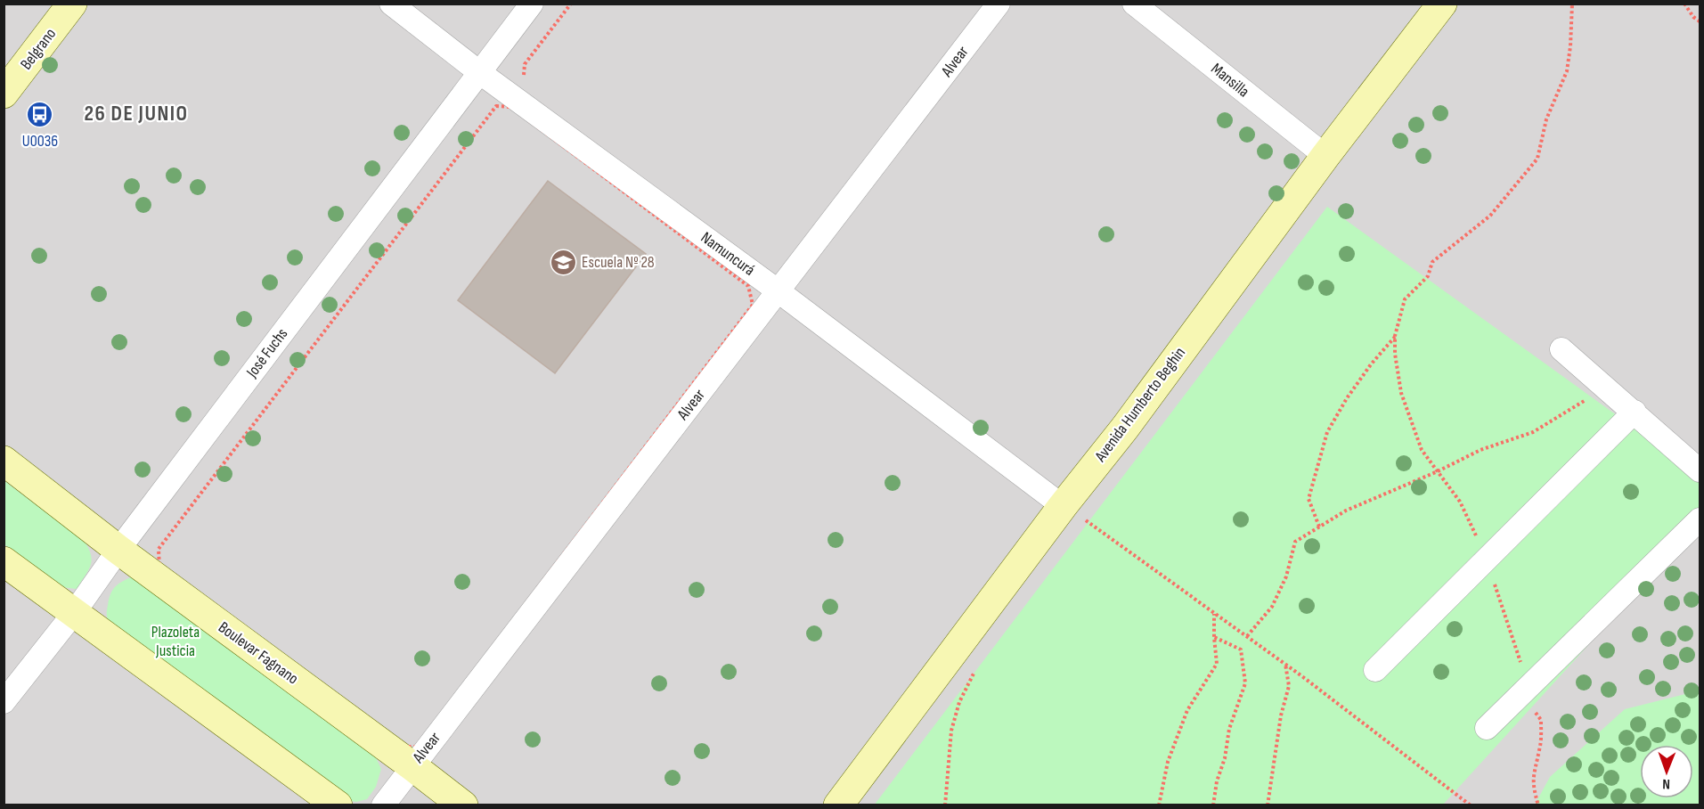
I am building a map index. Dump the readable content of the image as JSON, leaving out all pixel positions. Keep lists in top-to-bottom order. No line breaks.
{"streets":{"street":["Belgrano","Alvear","Mansilla","Namuncurá","José Fuchs","Avenida Humberto Beghin","Boulevar Fagnano"]},"crossings":[["Alvear","Namuncurá"],["Alvear","Boulevar Fagnano"],["Mansilla","Avenida Humberto Beghin"],["Namuncurá","José Fuchs"],["Namuncurá","Avenida Humberto Beghin"],["José Fuchs","Boulevar Fagnano"]],"districts":["26 DE JUNIO"],"parks":["Plazoleta Justicia"],"places":{"bus stop":["U0036"],"school or university":["Escuela Nº 28"]},"north":"bottom"}
